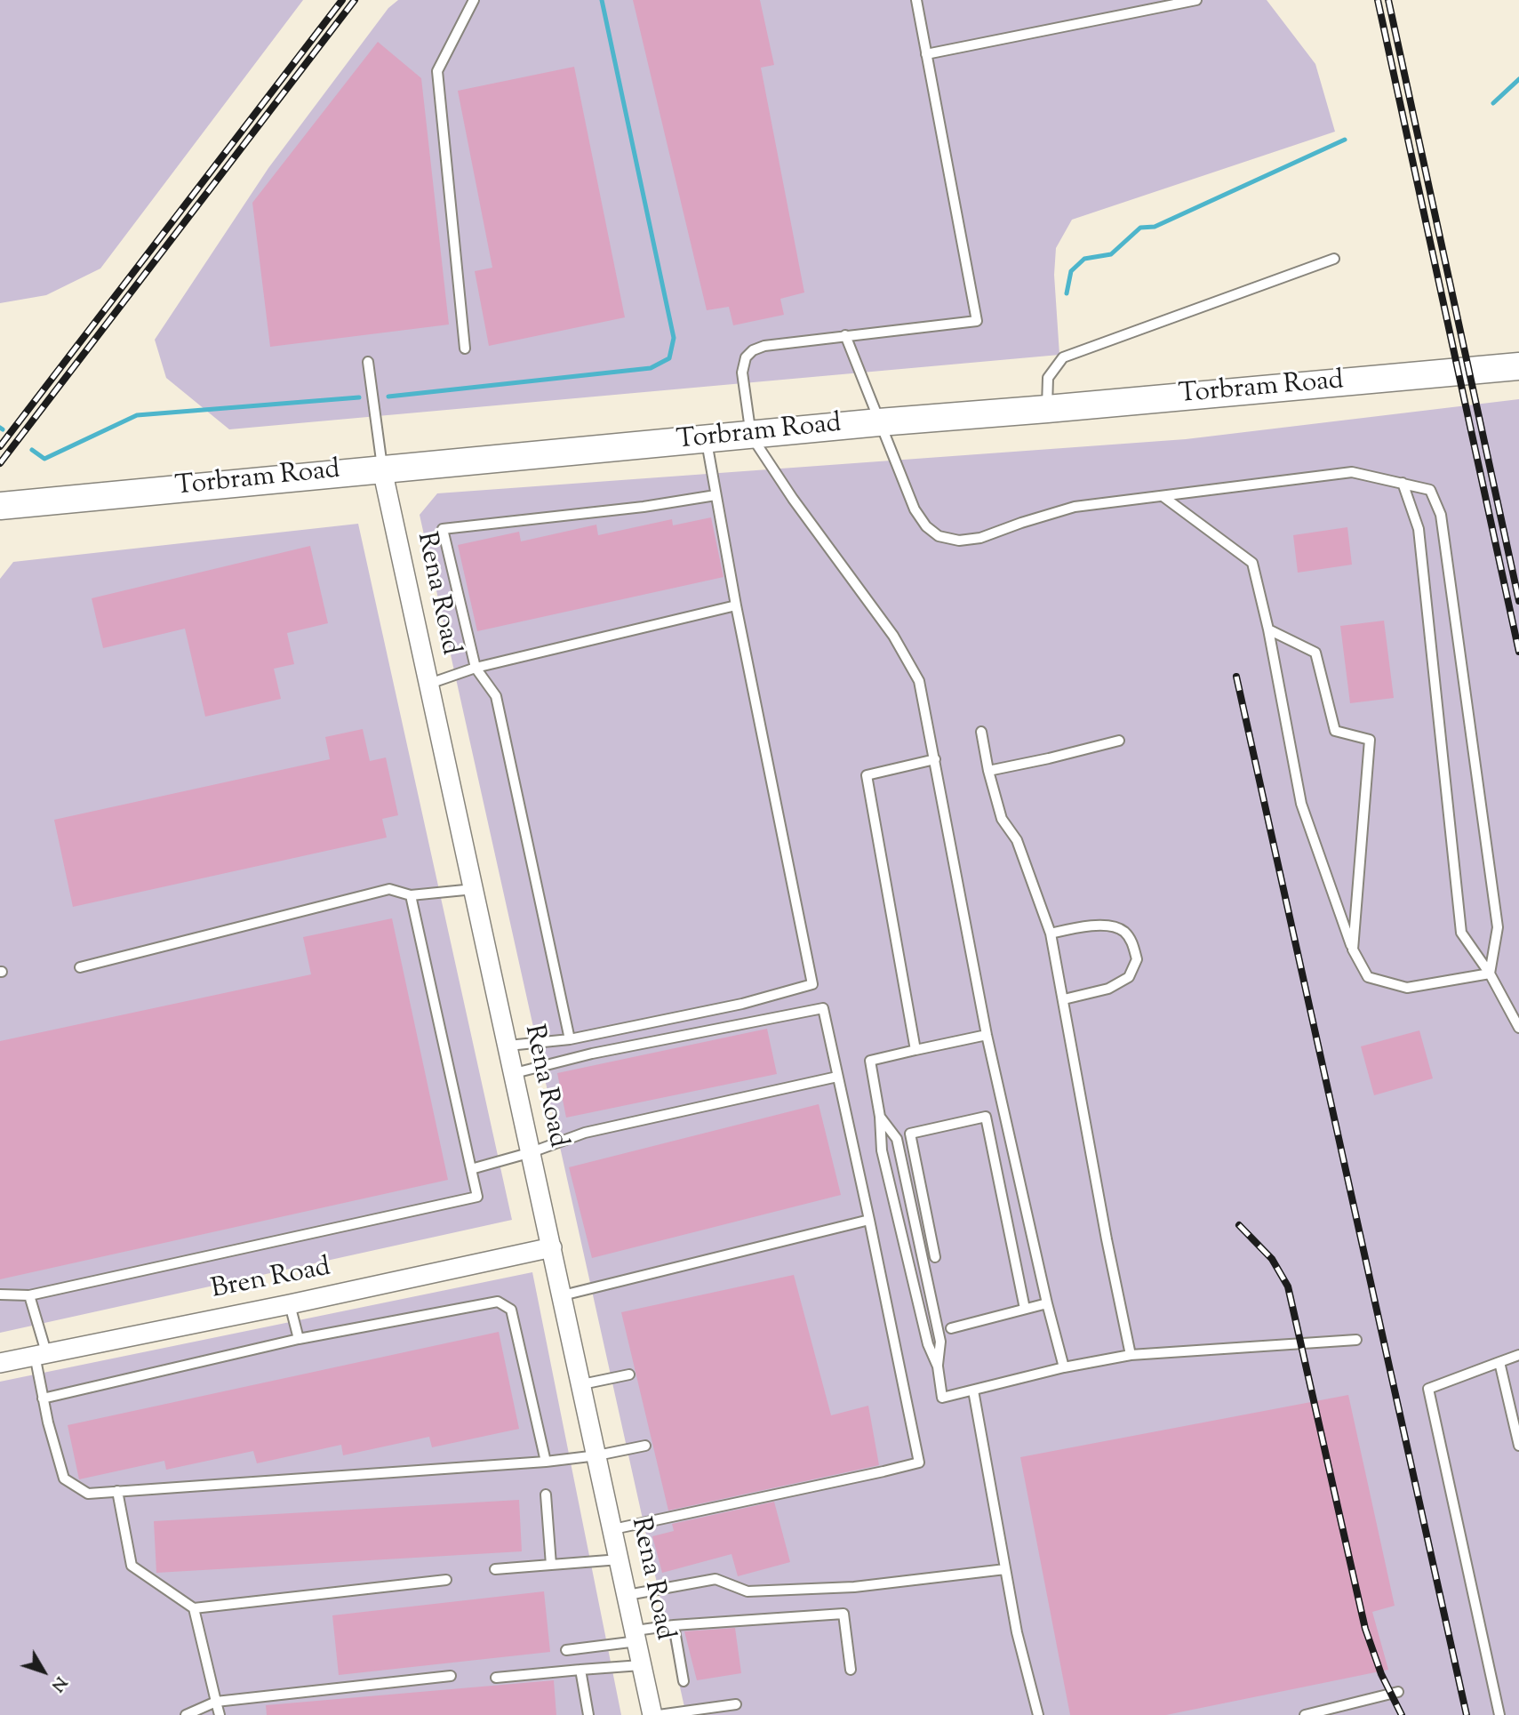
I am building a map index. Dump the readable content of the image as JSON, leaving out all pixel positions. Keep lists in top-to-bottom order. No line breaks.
{"streets":{"main road":["Torbram Road"],"street":["Rena Road","Bren Road"]},"crossings":[["Torbram Road","Rena Road"],["Rena Road","Bren Road"]],"north":"bottom right"}
